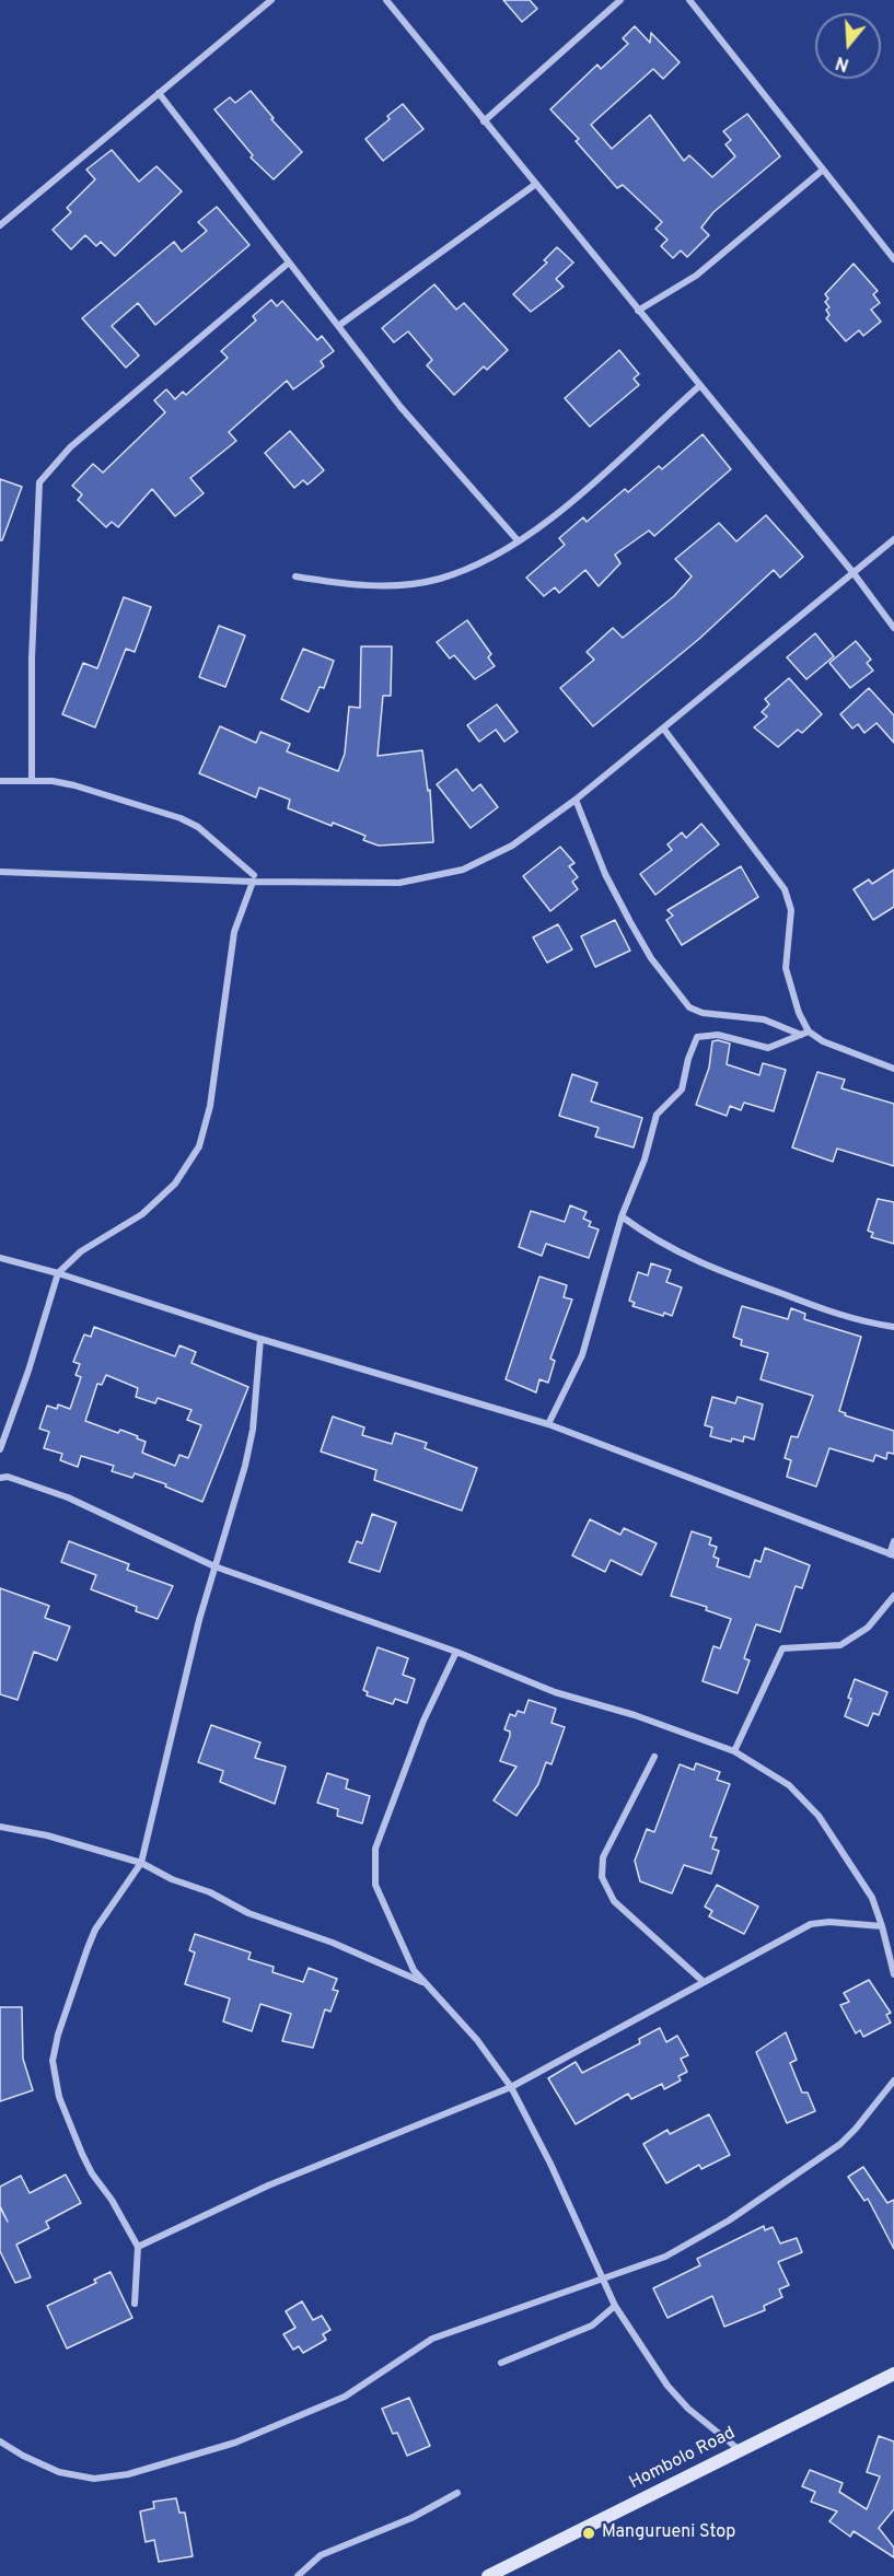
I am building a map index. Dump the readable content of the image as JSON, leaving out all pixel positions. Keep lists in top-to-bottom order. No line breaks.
{"streets":{"street":["Hombolo Road"]},"places":["Mangurueni Stop"],"north":"bottom"}
